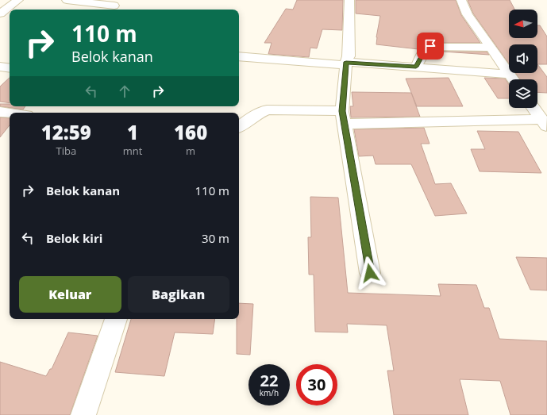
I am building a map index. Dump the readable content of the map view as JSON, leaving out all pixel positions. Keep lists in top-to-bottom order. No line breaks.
{"north":"left","page":{"turn":["110 m","Belok kanan"],"eta":["12:59","Tiba","1","mnt","160","m"],"list":[{"name":"Belok kanan","value":"110 m"},{"name":"Belok kiri","value":"30 m"}],"buttons":["Keluar","Bagikan"],"speed":"22 km/h","limit":"30"}}
